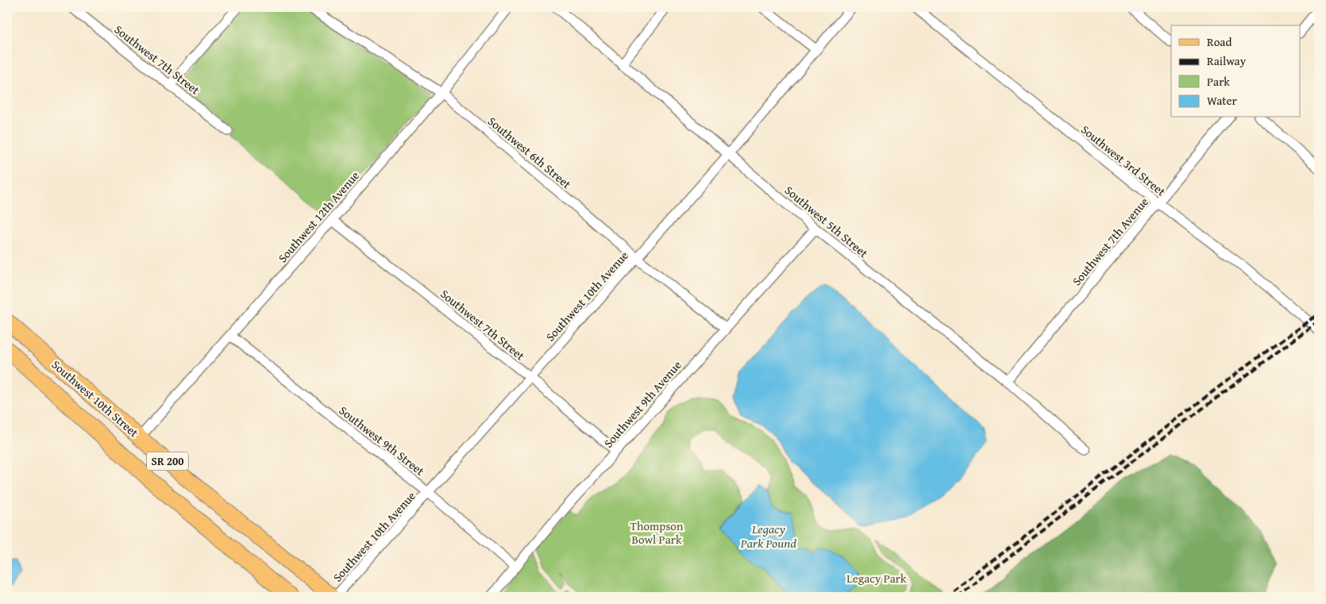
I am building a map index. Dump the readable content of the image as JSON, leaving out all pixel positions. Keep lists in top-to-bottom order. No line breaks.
{"streets":{"main road":["Southwest 10th Street","SR 200"],"street":["Southwest 7th Street","Southwest 6th Street","Southwest 3rd Street","Southwest 12th Avenue","Southwest 5th Street","Southwest 7th Avenue","Southwest 10th Avenue","Southwest 9th Avenue","Southwest 9th Street"]},"crossings":[["Southwest 7th Street","Southwest 12th Avenue"],["Southwest 7th Street","Southwest 10th Avenue"],["Southwest 7th Street","Southwest 9th Avenue"],["Southwest 6th Street","Southwest 12th Avenue"],["Southwest 6th Street","Southwest 10th Avenue"],["Southwest 6th Street","Southwest 9th Avenue"],["Southwest 3rd Street","Southwest 7th Avenue"],["Southwest 12th Avenue","Southwest 10th Street"],["Southwest 12th Avenue","Southwest 9th Street"],["Southwest 5th Street","Southwest 7th Avenue"],["Southwest 5th Street","Southwest 10th Avenue"],["Southwest 5th Street","Southwest 9th Avenue"],["Southwest 10th Avenue","Southwest 9th Street"],["Southwest 9th Avenue","Southwest 9th Street"]],"water":["Legacy Park Pound"],"parks":["Thompson Bowl Park","Legacy Park"],"legend":["Road","Railway","Park","Water"]}
